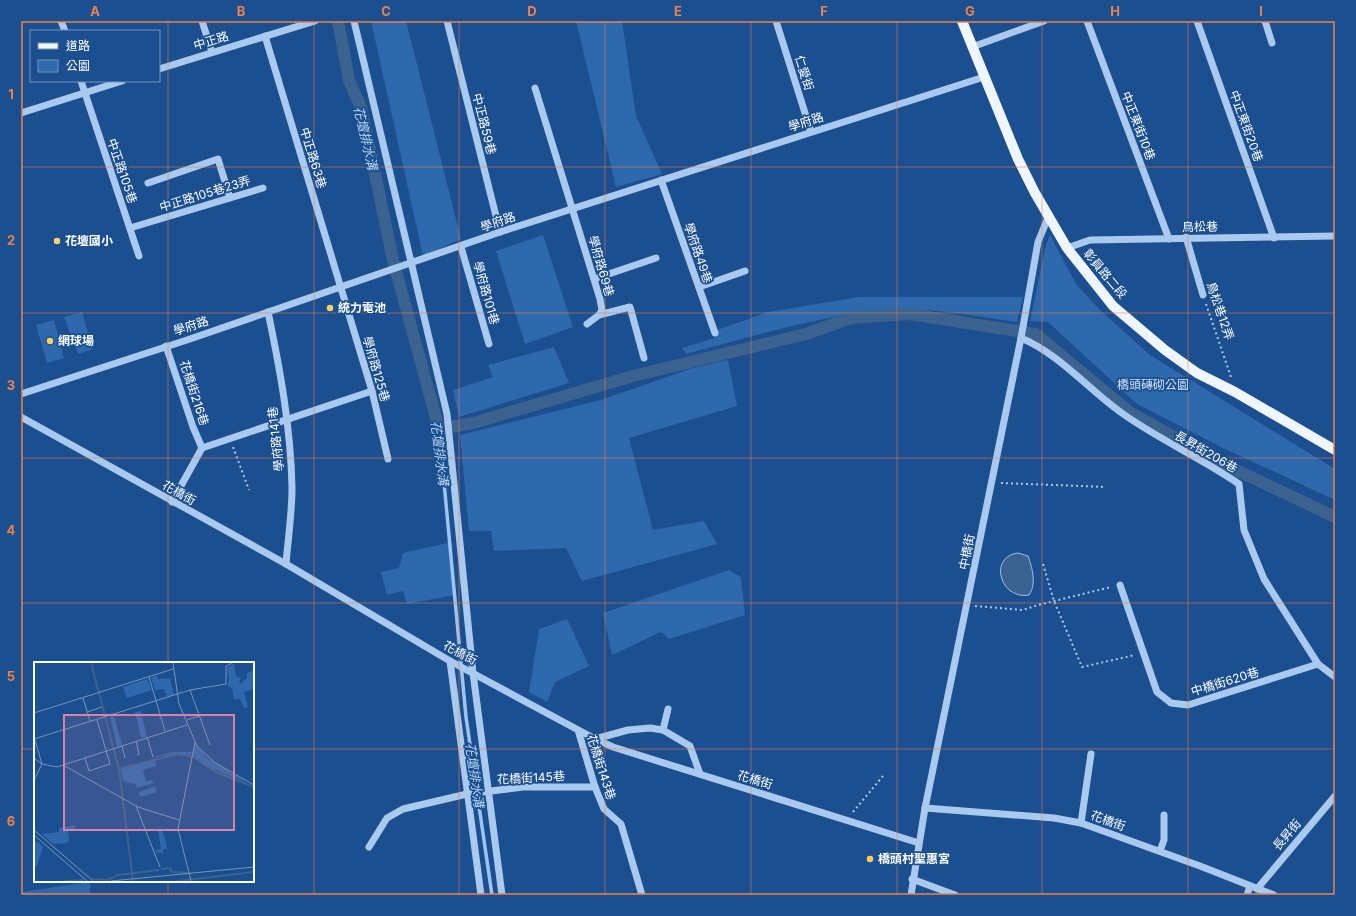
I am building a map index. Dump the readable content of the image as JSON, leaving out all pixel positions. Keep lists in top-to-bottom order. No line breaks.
{"streets":{"main road":["彰員路二段"],"street":["中正路","仁愛街","學府路","中正路59巷","中正東街10巷","中正東街20巷","中正路63巷","中正路105巷","中正路105巷23弄","鳥松巷","學府路49巷","學府路69巷","學府路101巷","鳥松巷12弄","學府路125巷","花橋街216巷","學府路141巷","長昇街206巷","花橋街","中橋街","中橋街620巷","花橋街143巷","花橋街145巷","長昇街"]},"crossings":[["中正路","中正路63巷"],["仁愛街","學府路"],["學府路","中正路59巷"],["學府路","中正路63巷"],["學府路","學府路49巷"],["學府路","學府路69巷"],["學府路","彰員路二段"],["學府路","學府路101巷"],["學府路","學府路125巷"],["學府路","花橋街216巷"],["學府路","學府路141巷"],["中正東街10巷","鳥松巷"],["中正東街20巷","鳥松巷"],["中正路63巷","學府路125巷"],["中正路105巷","中正路105巷23弄"],["鳥松巷","彰員路二段"],["鳥松巷","鳥松巷12弄"],["彰員路二段","鳥松巷12弄"],["彰員路二段","中橋街"],["學府路141巷","花橋街"],["長昇街206巷","中橋街"],["長昇街206巷","中橋街620巷"],["花橋街","中橋街"],["花橋街","花橋街143巷"],["花橋街","長昇街"],["花橋街143巷","花橋街145巷"]],"water":["花壇排水溝"],"parks":["橋頭磚砌公園"],"places":["花壇國小","統力電池","網球場","橋頭村聖惠宮"],"legend":["道路","公園"],"grid":{"columns":["A","B","C","D","E","F","G","H","I"],"rows":["1","2","3","4","5","6"]}}
